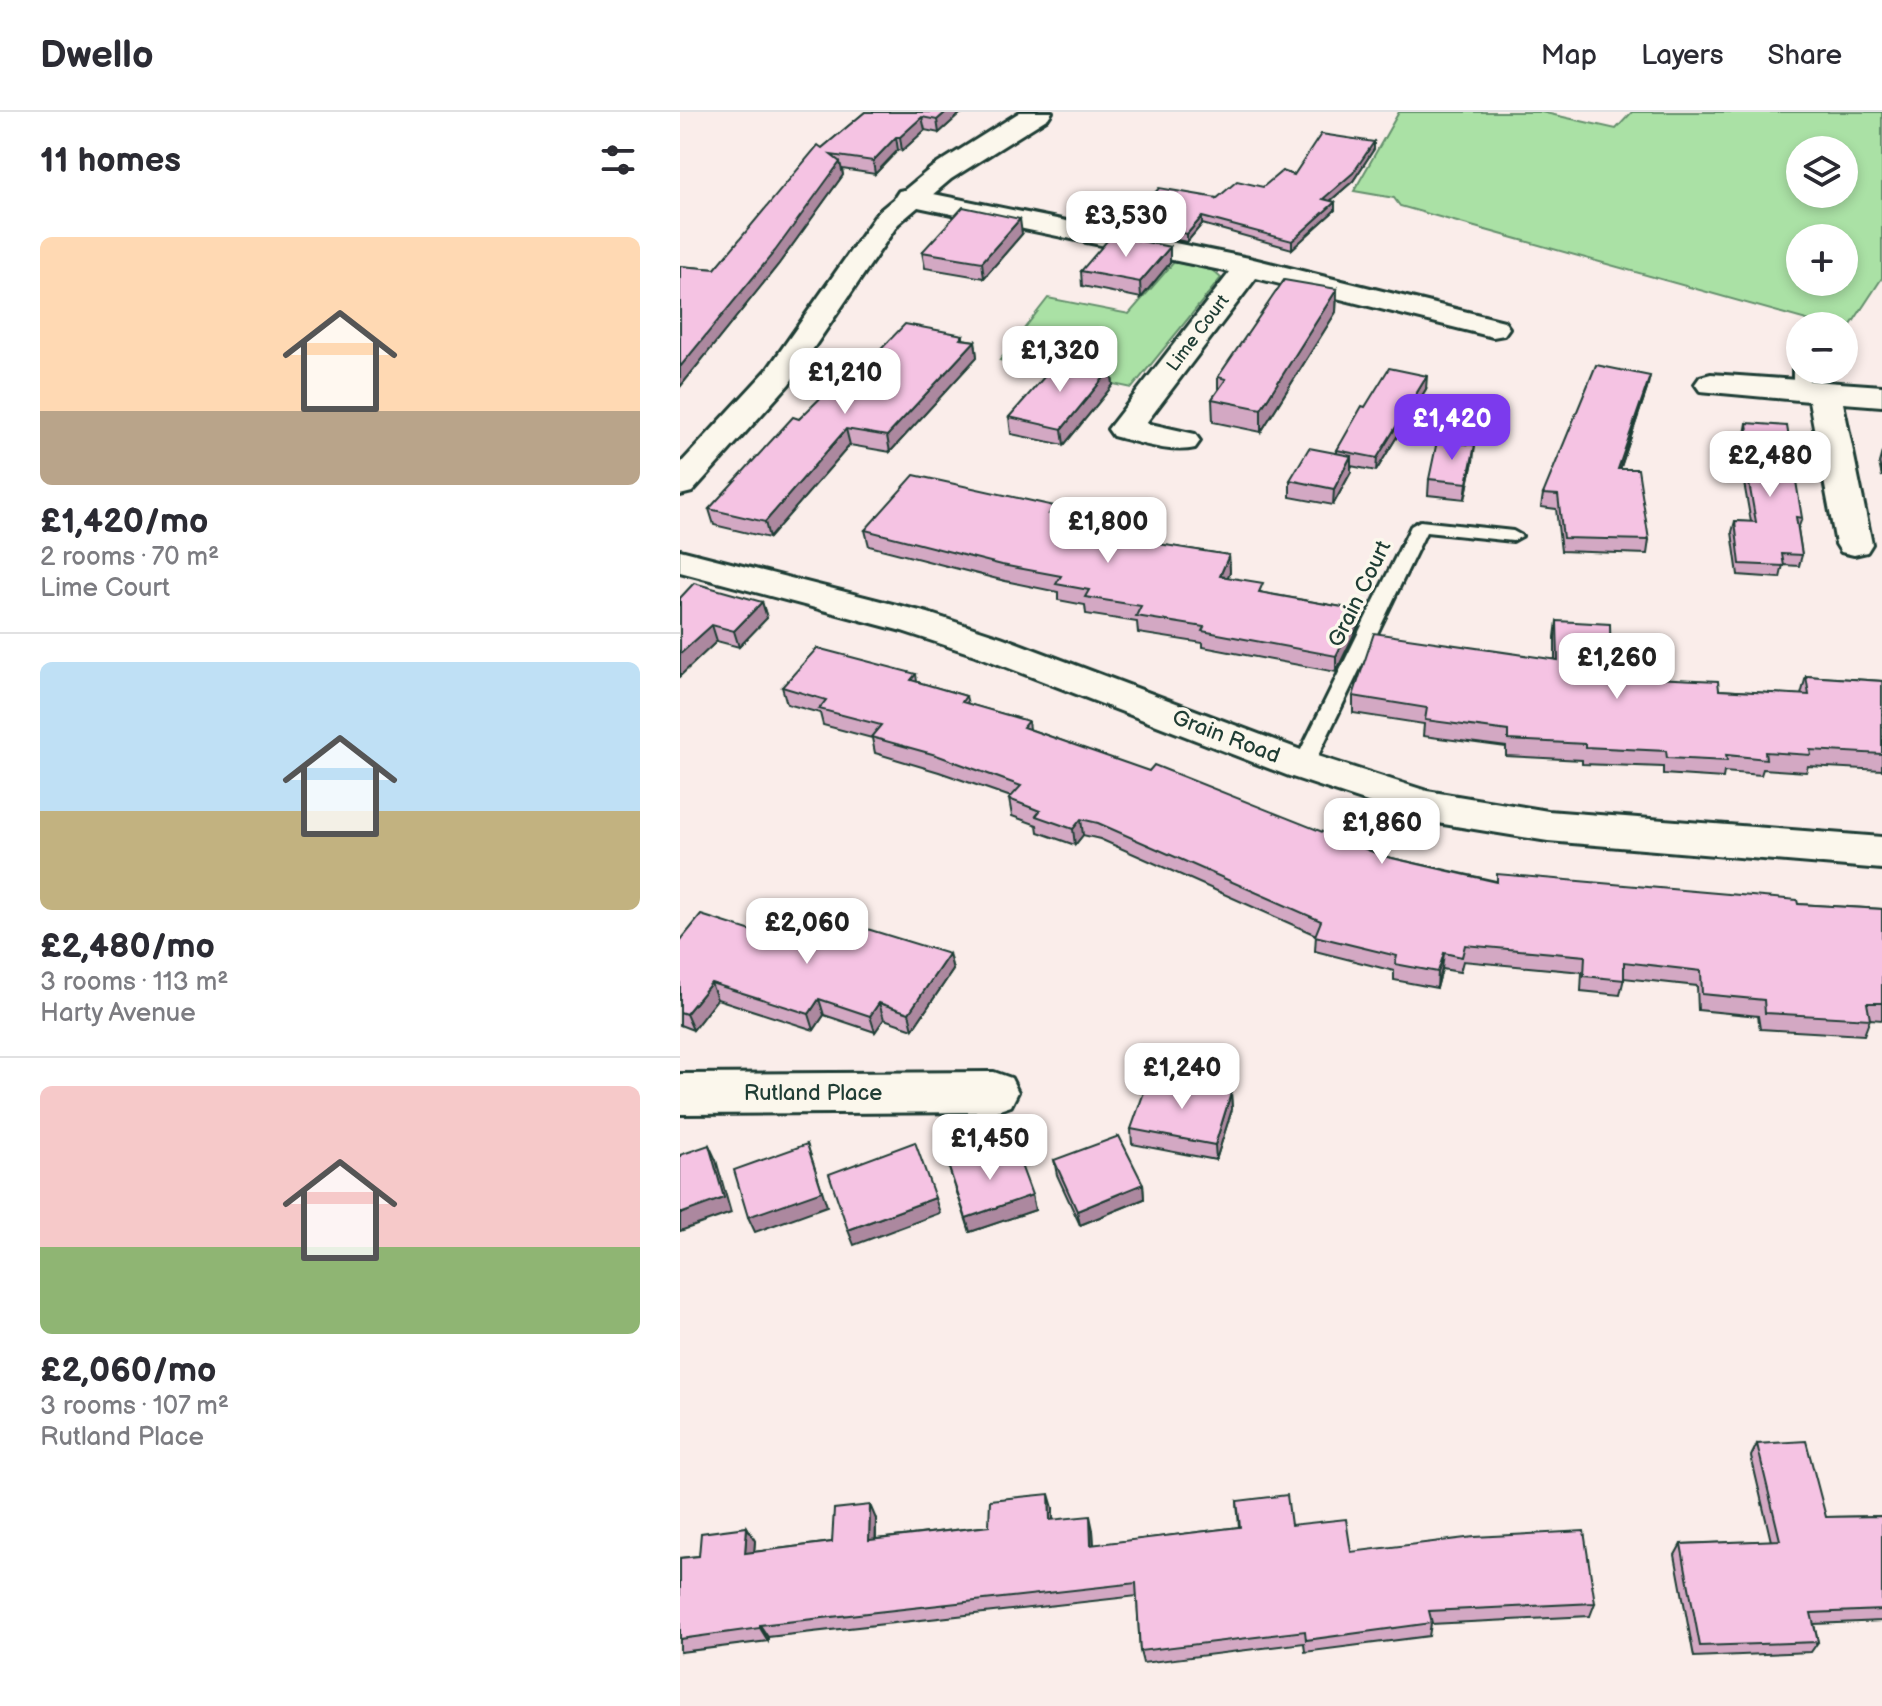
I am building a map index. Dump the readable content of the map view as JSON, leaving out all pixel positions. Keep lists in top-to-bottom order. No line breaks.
{"streets":{"street":["Lime Court","Grain Road","Rutland Place"],"lane":["Grain Court"]},"crossings":[["Grain Court","Grain Road"]],"page":{"header":"Dwello","nav":["Map","Layers","Share"],"heading":"11 homes","map_buttons":["+","−"],"price":["£3,530","£1,320","£1,210","£1,420","£2,480","£1,800","£1,260","£1,860","£2,060","£1,240","£1,450"],"list":[{"name":"£1,420/mo","note":"2 rooms · 70 m² · Lime Court"},{"name":"£2,480/mo","note":"3 rooms · 113 m² · Harty Avenue"},{"name":"£2,060/mo","note":"3 rooms · 107 m² · Rutland Place"}]}}
